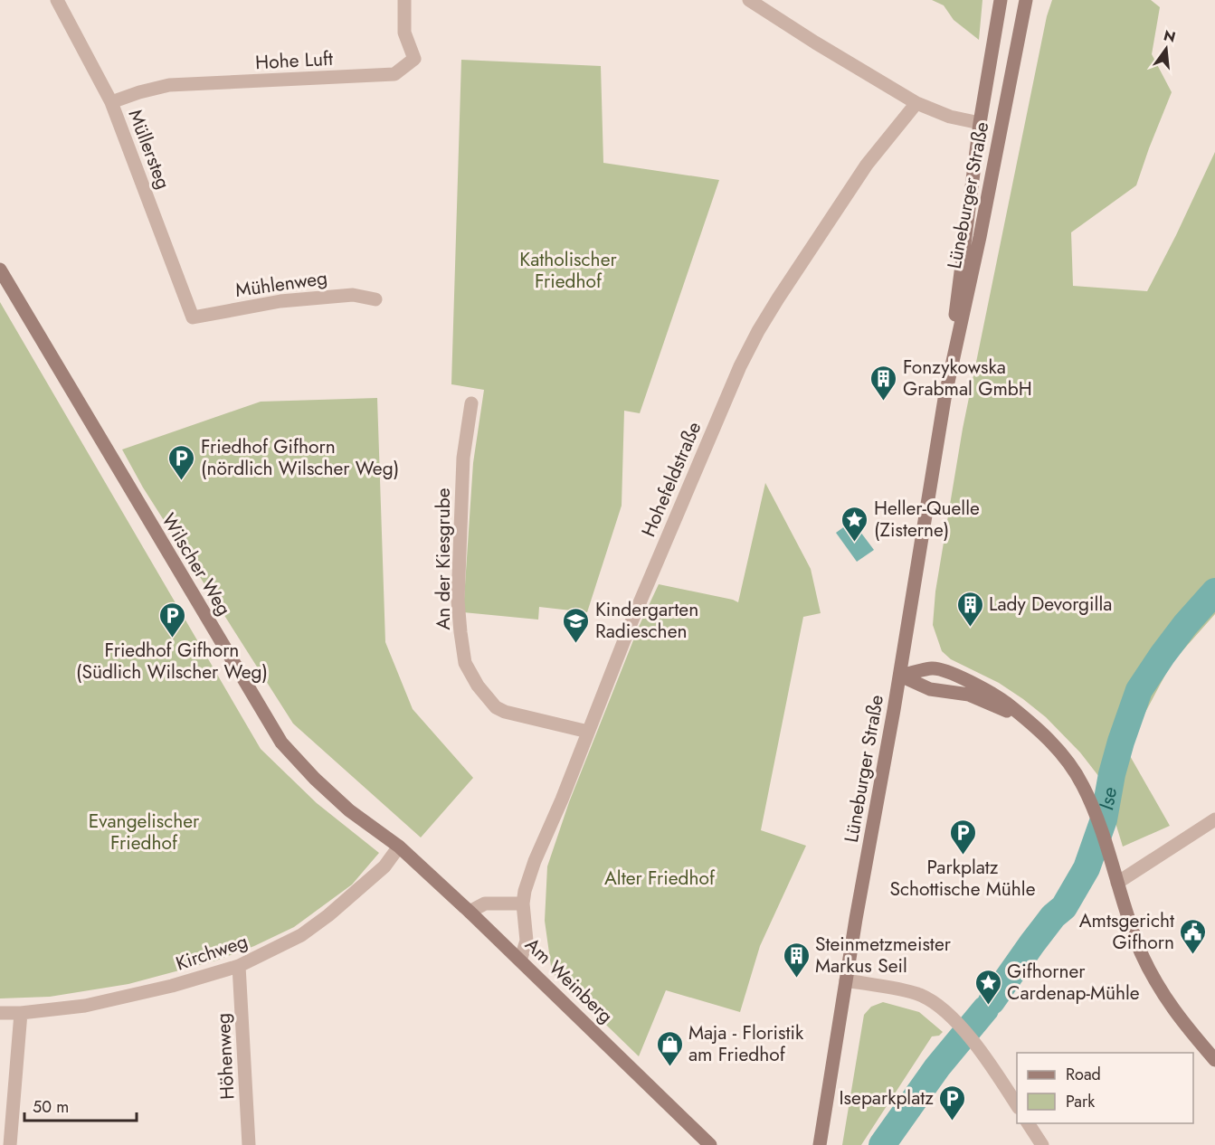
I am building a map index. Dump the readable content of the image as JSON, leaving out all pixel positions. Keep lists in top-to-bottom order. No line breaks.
{"streets":{"street":["Hohe Luft","Müllersteg","Lüneburger Straße","Mühlenweg","Hohefeldstraße","An der Kiesgrube","Wilscher Weg","Kirchweg","Am Weinberg","Höhenweg"]},"crossings":[["Hohe Luft","Müllersteg"],["Müllersteg","Mühlenweg"],["Hohefeldstraße","An der Kiesgrube"],["Hohefeldstraße","Am Weinberg"],["Wilscher Weg","Kirchweg"],["Wilscher Weg","Am Weinberg"],["Kirchweg","Am Weinberg"],["Kirchweg","Höhenweg"]],"water":["Ise"],"parks":["Katholischer Friedhof","Evangelischer Friedhof","Alter Friedhof"],"places":{"building":["Fonzykowska Grabmal GmbH","Lady Devorgilla","Steinmetzmeister Markus Seil"],"parking":["Friedhof Gifhorn (nördlich Wilscher Weg)","Friedhof Gifhorn (Südlich Wilscher Weg)","Parkplatz Schottische Mühle","Iseparkplatz"],"place":["Heller-Quelle (Zisterne)","Gifhorner Cardenap-Mühle"],"school or university":["Kindergarten Radieschen"],"public building":["Amtsgericht Gifhorn"],"shop":["Maja - Floristik am Friedhof"]},"legend":["Road","Park"],"scale_bar":"50 m","north":"top"}
